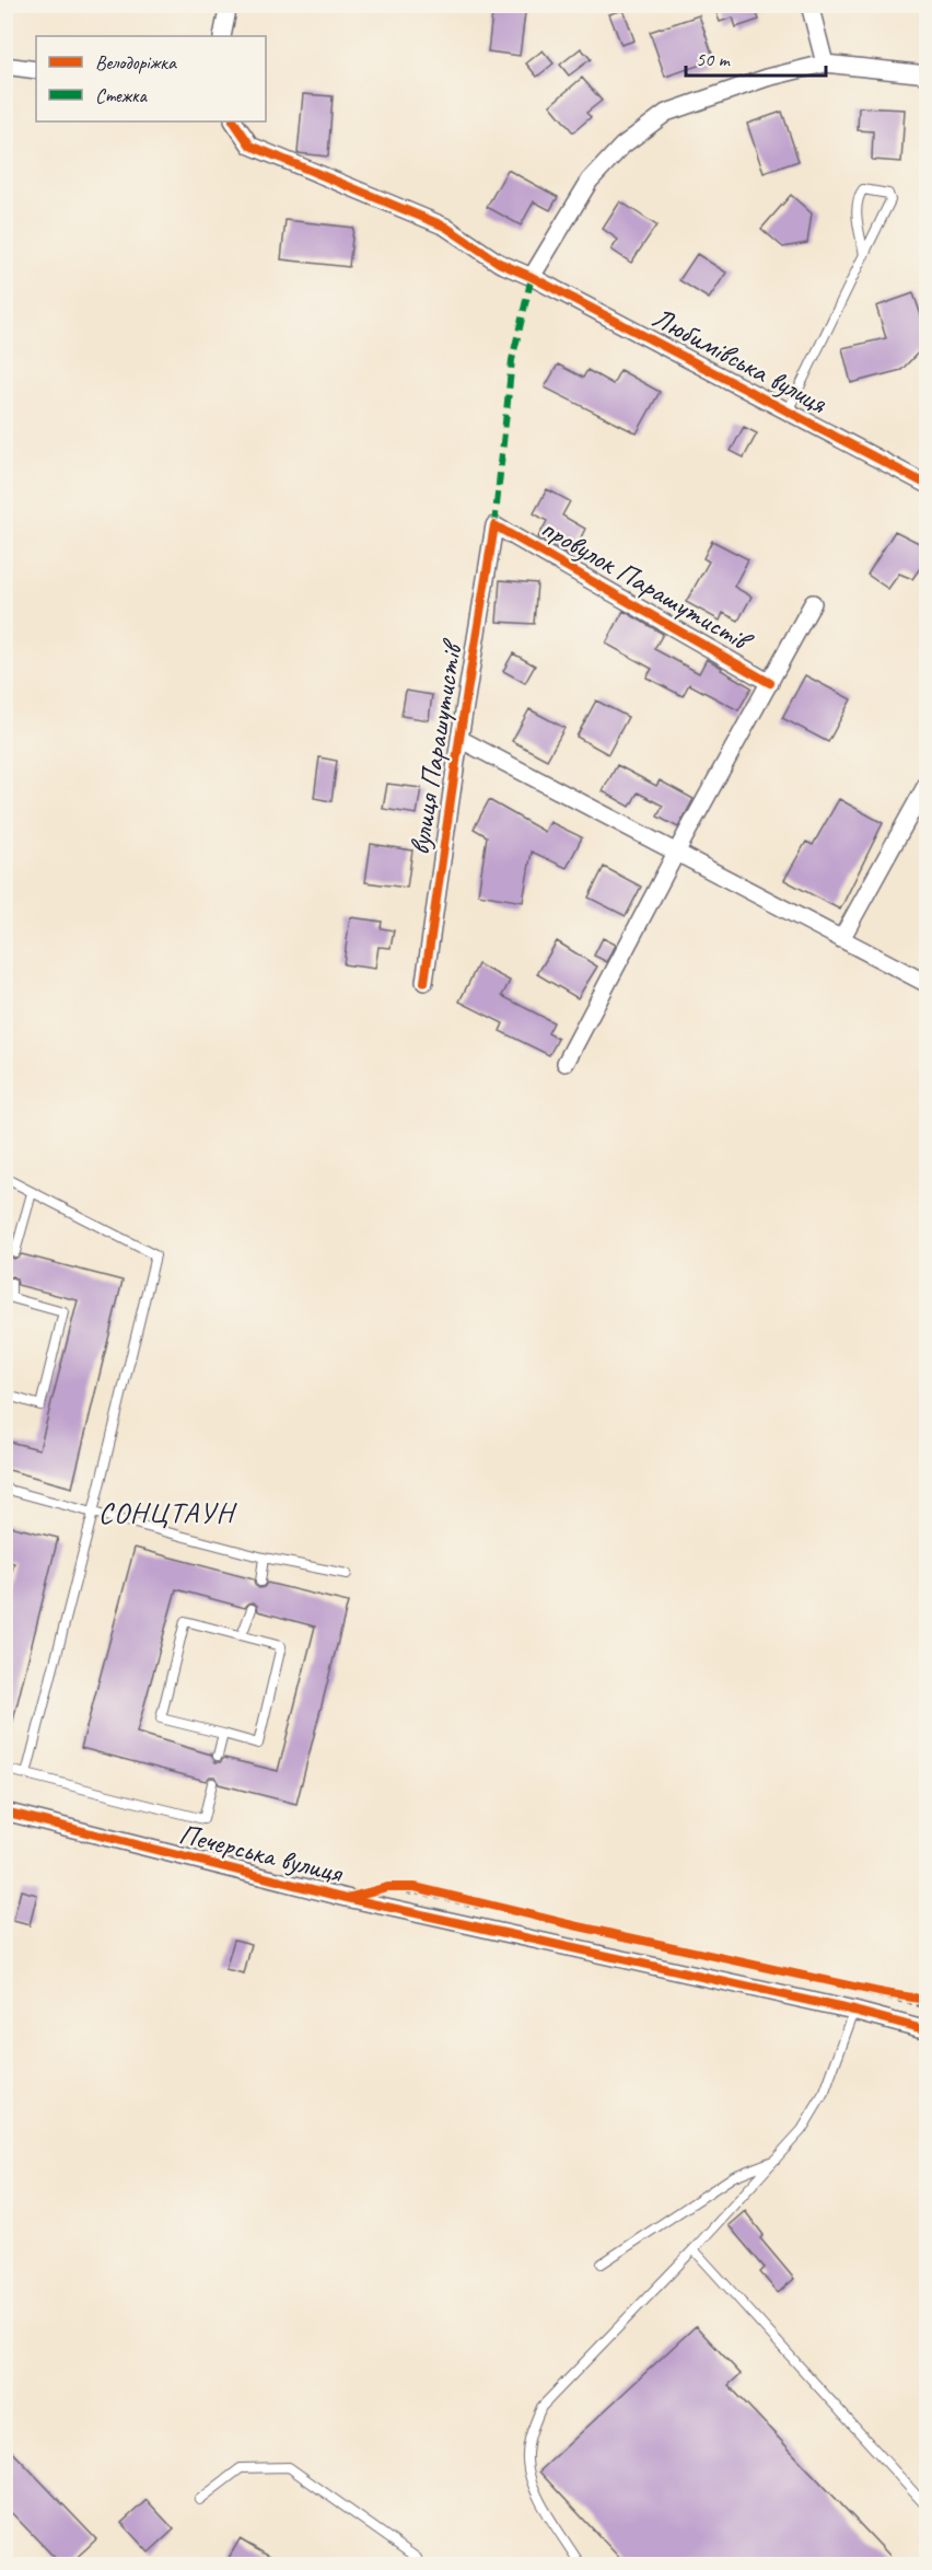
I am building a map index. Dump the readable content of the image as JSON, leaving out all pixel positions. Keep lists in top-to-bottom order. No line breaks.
{"streets":{"street":["Любимівська вулиця","провулок Парашутистів","вулиця Парашутистів","Печерська вулиця"]},"crossings":[["провулок Парашутистів","вулиця Парашутистів"]],"districts":["СОНЦТАУН"],"legend":["Велодоріжка","Стежка"],"scale_bar":"50 m"}
